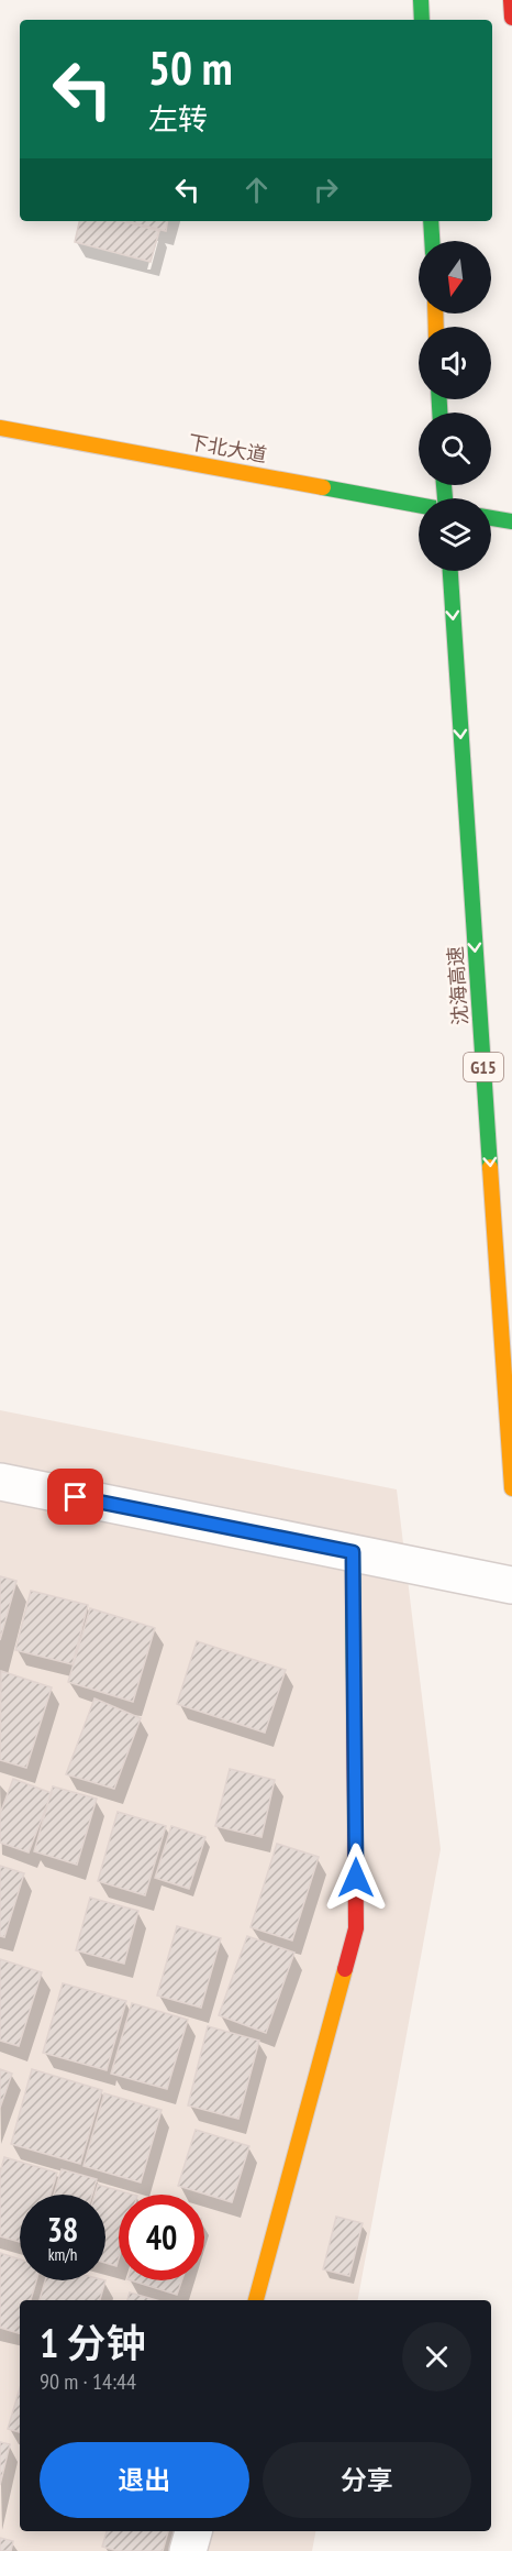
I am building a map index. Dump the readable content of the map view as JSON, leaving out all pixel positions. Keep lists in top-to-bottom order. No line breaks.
{"streets":{"main road":["下北大道","沈海高速","G15"]},"one_way":["沈海高速"],"north":"bottom","page":{"turn":["50 m","左转"],"speed":"38 km/h","limit":"40","heading":["1 分钟","90 m · 14:44"],"buttons":["退出","分享"]}}
